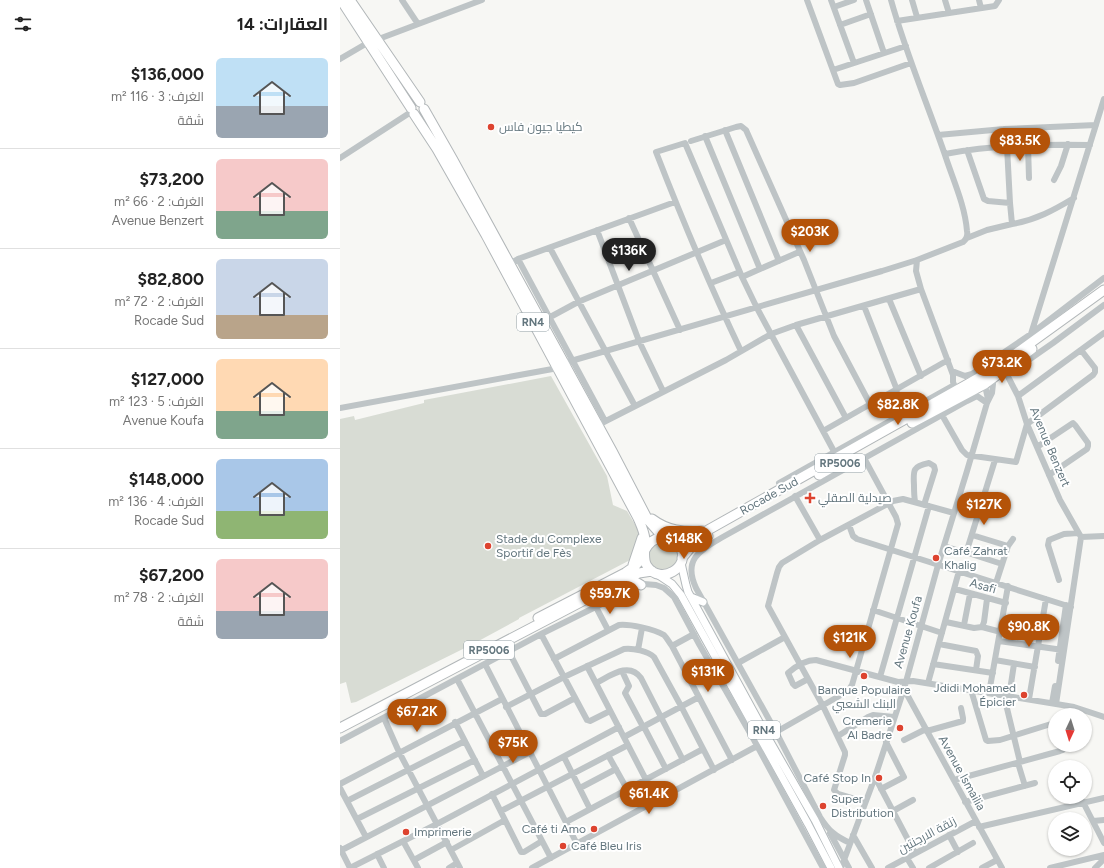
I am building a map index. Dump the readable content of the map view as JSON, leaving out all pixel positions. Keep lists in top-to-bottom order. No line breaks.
{"streets":{"highway":["RN4","RP5006","Rocade Sud"],"street":["Avenue Benzert","Asafi","Avenue Koufa","Avenue Ismailia","زنقة الارجنتين"]},"crossings":[["RN4","RP5006"],["RN4","Rocade Sud"],["RN4","Avenue Koufa"],["Avenue Benzert","Rocade Sud"],["RP5006","Rocade Sud"],["Rocade Sud","Avenue Koufa"],["Avenue Koufa","Avenue Ismailia"],["Avenue Ismailia","زنقة الارجنتين"]],"places":{"other":["كيطيا جيون فاس","Stade du Complexe Sportif de Fès","Café Zahrat Khalig","Banque Populaire البنك الشعبي","Jdidi Mohamed Épicier","Cremerie Al Badre","Café Stop In","Super Distribution","Café ti Amo","Imprimerie","Café Bleu Iris"],"health":["صيدلية الصقلي"]},"north":"bottom","page":{"heading":"العقارات: 14","list":[{"name":"$136,000","note":"الغرف: 3 · 116 m² · شقة"},{"name":"$73,200","note":"الغرف: 2 · 66 m² · Avenue Benzert"},{"name":"$82,800","note":"الغرف: 2 · 72 m² · Rocade Sud"},{"name":"$127,000","note":"الغرف: 5 · 123 m² · Avenue Koufa"},{"name":"$148,000","note":"الغرف: 4 · 136 m² · Rocade Sud"},{"name":"$67,200","note":"الغرف: 2 · 78 m² · شقة"}],"price":["$83.5K","$203K","$136K","$73.2K","$82.8K","$127K","$148K","$59.7K","$90.8K","$121K","$131K","$67.2K","$75K","$61.4K"]}}
